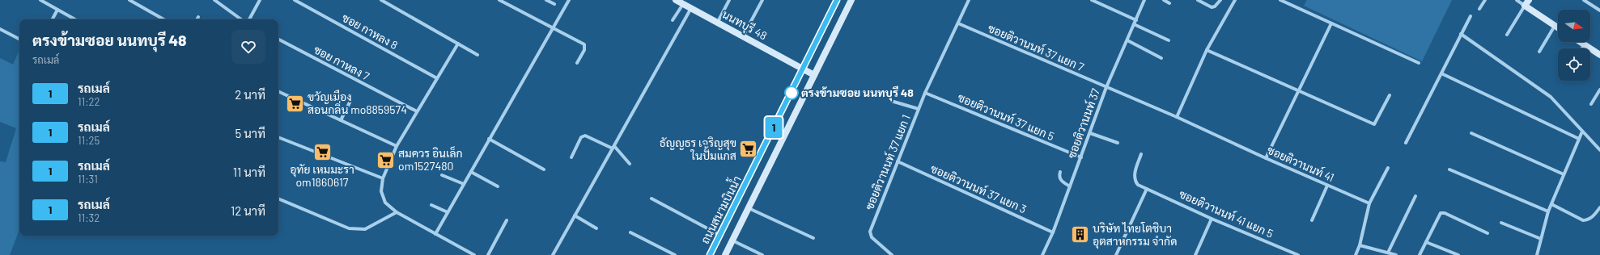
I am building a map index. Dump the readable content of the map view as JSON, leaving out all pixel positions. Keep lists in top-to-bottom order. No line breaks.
{"streets":{"main road":["นนทบุรี 48","ถนนสนามบินน้ำ"],"street":["ซอย กาหลง 8","ซอยติวานนท์ 37 แยก 7","ซอย กาหลง 7","ซอยติวานนท์ 37 แยก 5","ซอยติวานนท์ 37","ซอยติวานนท์ 37 แยก 1","ซอยติวานนท์ 41","ซอยติวานนท์ 37 แยก 3","ซอยติวานนท์ 41 แยก 5"]},"crossings":[["นนทบุรี 48","ถนนสนามบินน้ำ"],["ซอยติวานนท์ 37 แยก 7","ซอยติวานนท์ 37"],["ซอยติวานนท์ 37 แยก 7","ซอยติวานนท์ 37 แยก 1"],["ซอยติวานนท์ 37 แยก 7","ซอยติวานนท์ 41"],["ซอยติวานนท์ 37 แยก 5","ซอยติวานนท์ 37"],["ซอยติวานนท์ 37 แยก 5","ซอยติวานนท์ 37 แยก 1"],["ซอยติวานนท์ 37","ซอยติวานนท์ 37 แยก 3"],["ซอยติวานนท์ 37 แยก 1","ซอยติวานนท์ 37 แยก 3"]],"places":{"other":["ตรงข้ามซอย นนทบุรี 48"],"supermarket":["ขวัญเมือง สอนกลิ่น mo8859574","ธัญญธร เจริญสุข ในปั้มแกส","อุทัย เหมมะรา om1860617","สมควร อินเล็ก om1527480"],"building":["บริษัท ไทยโตชิบา อุตสาหกรรม จำกัด"]},"lines":["bus line 1"],"north":"right","page":{"on_map":"1","heading":["ตรงข้ามซอย นนทบุรี 48","รถเมล์"],"list":[{"mark":"1","name":"รถเมล์","note":"11:22","value":"2 นาที"},{"mark":"1","name":"รถเมล์","note":"11:25","value":"5 นาที"},{"mark":"1","name":"รถเมล์","note":"11:31","value":"11 นาที"},{"mark":"1","name":"รถเมล์","note":"11:32","value":"12 นาที"}]}}
